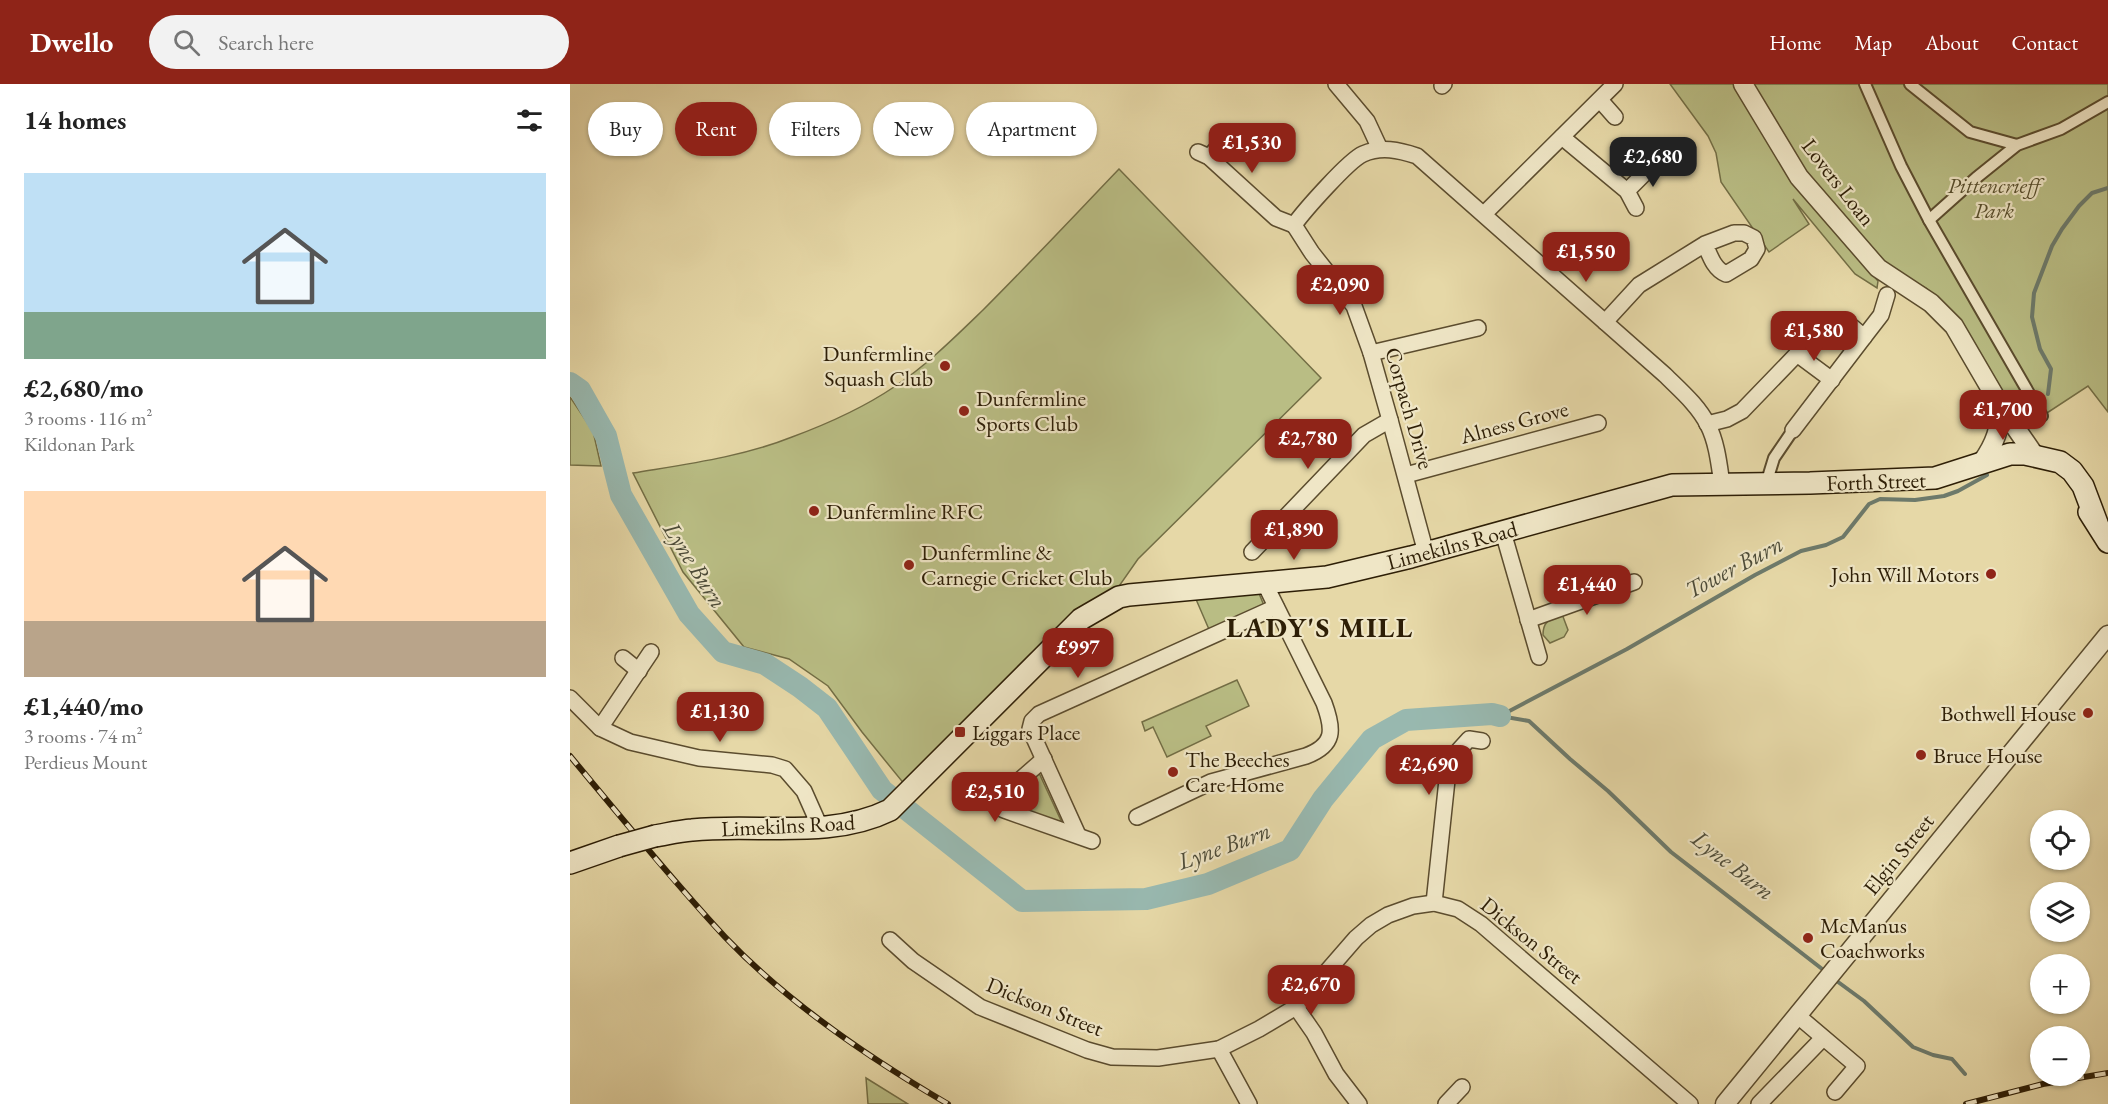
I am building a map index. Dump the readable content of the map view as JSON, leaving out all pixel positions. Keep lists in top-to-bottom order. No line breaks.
{"streets":{"main road":["Forth Street","Limekilns Road"],"street":["Lovers Loan","Corpach Drive","Alness Grove","Elgin Street","Dickson Street"]},"crossings":[["Lovers Loan","Forth Street"],["Corpach Drive","Alness Grove"],["Corpach Drive","Limekilns Road"],["Forth Street","Limekilns Road"]],"districts":["LADY'S MILL"],"water":["Lyne Burn","Tower Burn"],"parks":["Pittencrieff Park"],"places":{"other":["Dunfermline Squash Club","Dunfermline Sports Club","Dunfermline RFC","Dunfermline & Carnegie Cricket Club","John Will Motors","Bothwell House","Bruce House","The Beeches Care Home","McManus Coachworks"],"transit":["Liggars Place"]},"page":{"header":"Dwello","search":"Search here","nav":["Home","Map","About","Contact"],"heading":"14 homes","chip":["Buy","Rent","Filters","New","Apartment"],"price":["£1,530","£2,680","£1,550","£2,090","£1,580","£1,700","£2,780","£1,890","£1,440","£997","£1,130","£2,690","£2,510","£2,670"],"list":[{"name":"£2,680/mo","note":"3 rooms · 116 m² · Kildonan Park"},{"name":"£1,440/mo","note":"3 rooms · 74 m² · Perdieus Mount"}],"map_buttons":["+","−"]}}
